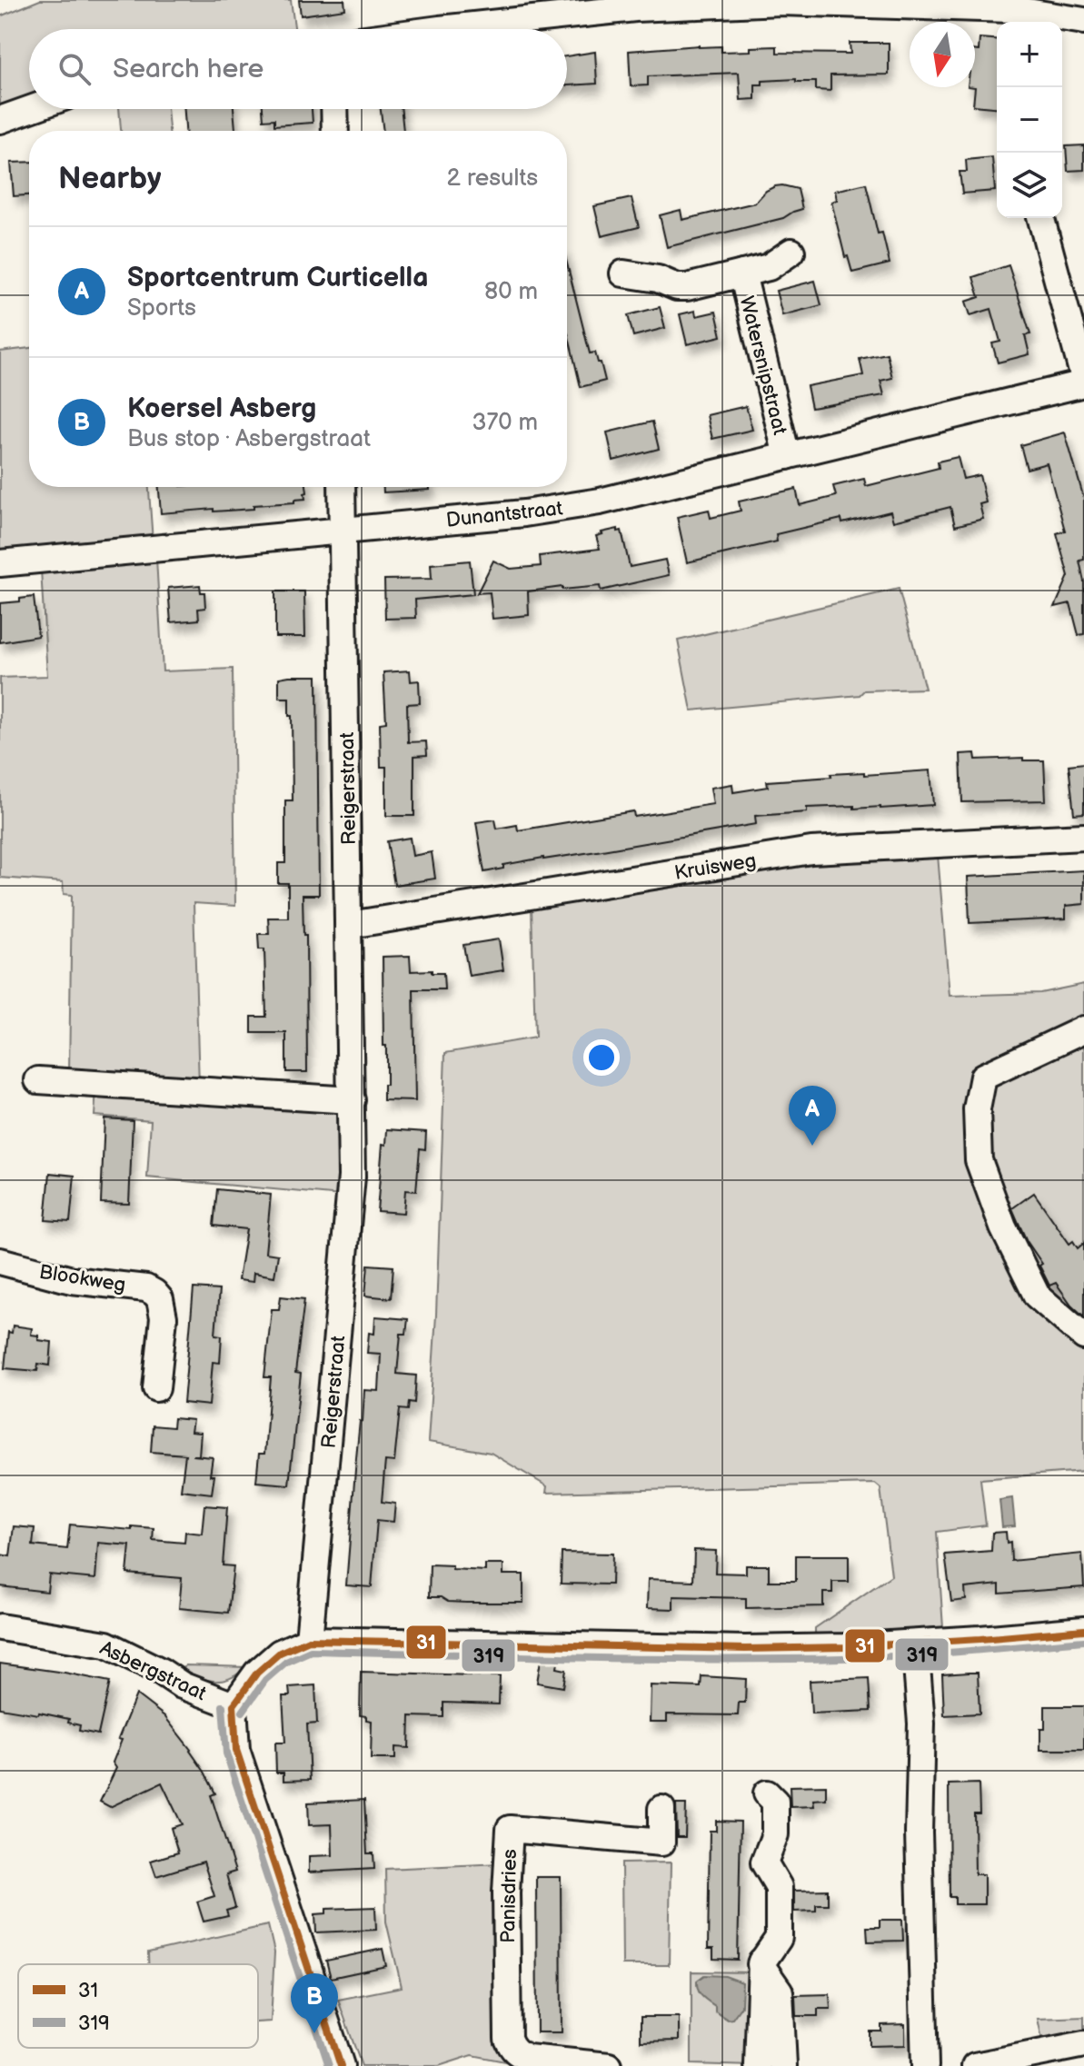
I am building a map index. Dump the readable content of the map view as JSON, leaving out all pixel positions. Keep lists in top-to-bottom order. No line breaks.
{"streets":{"street":["Watersnipstraat","Dunantstraat","Reigerstraat","Kruisweg","Blookweg","Asbergstraat","Panisdries"]},"crossings":[["Watersnipstraat","Dunantstraat"],["Dunantstraat","Reigerstraat"],["Reigerstraat","Kruisweg"]],"lines":["transit line 31","transit line 319"],"legend":["31","319"],"north":"bottom","page":{"map_buttons":["+","−"],"search":"Search here","heading":["Nearby","2 results"],"list":[{"mark":"A","name":"Sportcentrum Curticella","note":"Sports","value":"80 m"},{"mark":"B","name":"Koersel Asberg","note":"Bus stop · Asbergstraat","value":"370 m"}],"pins":["A","B"]}}
